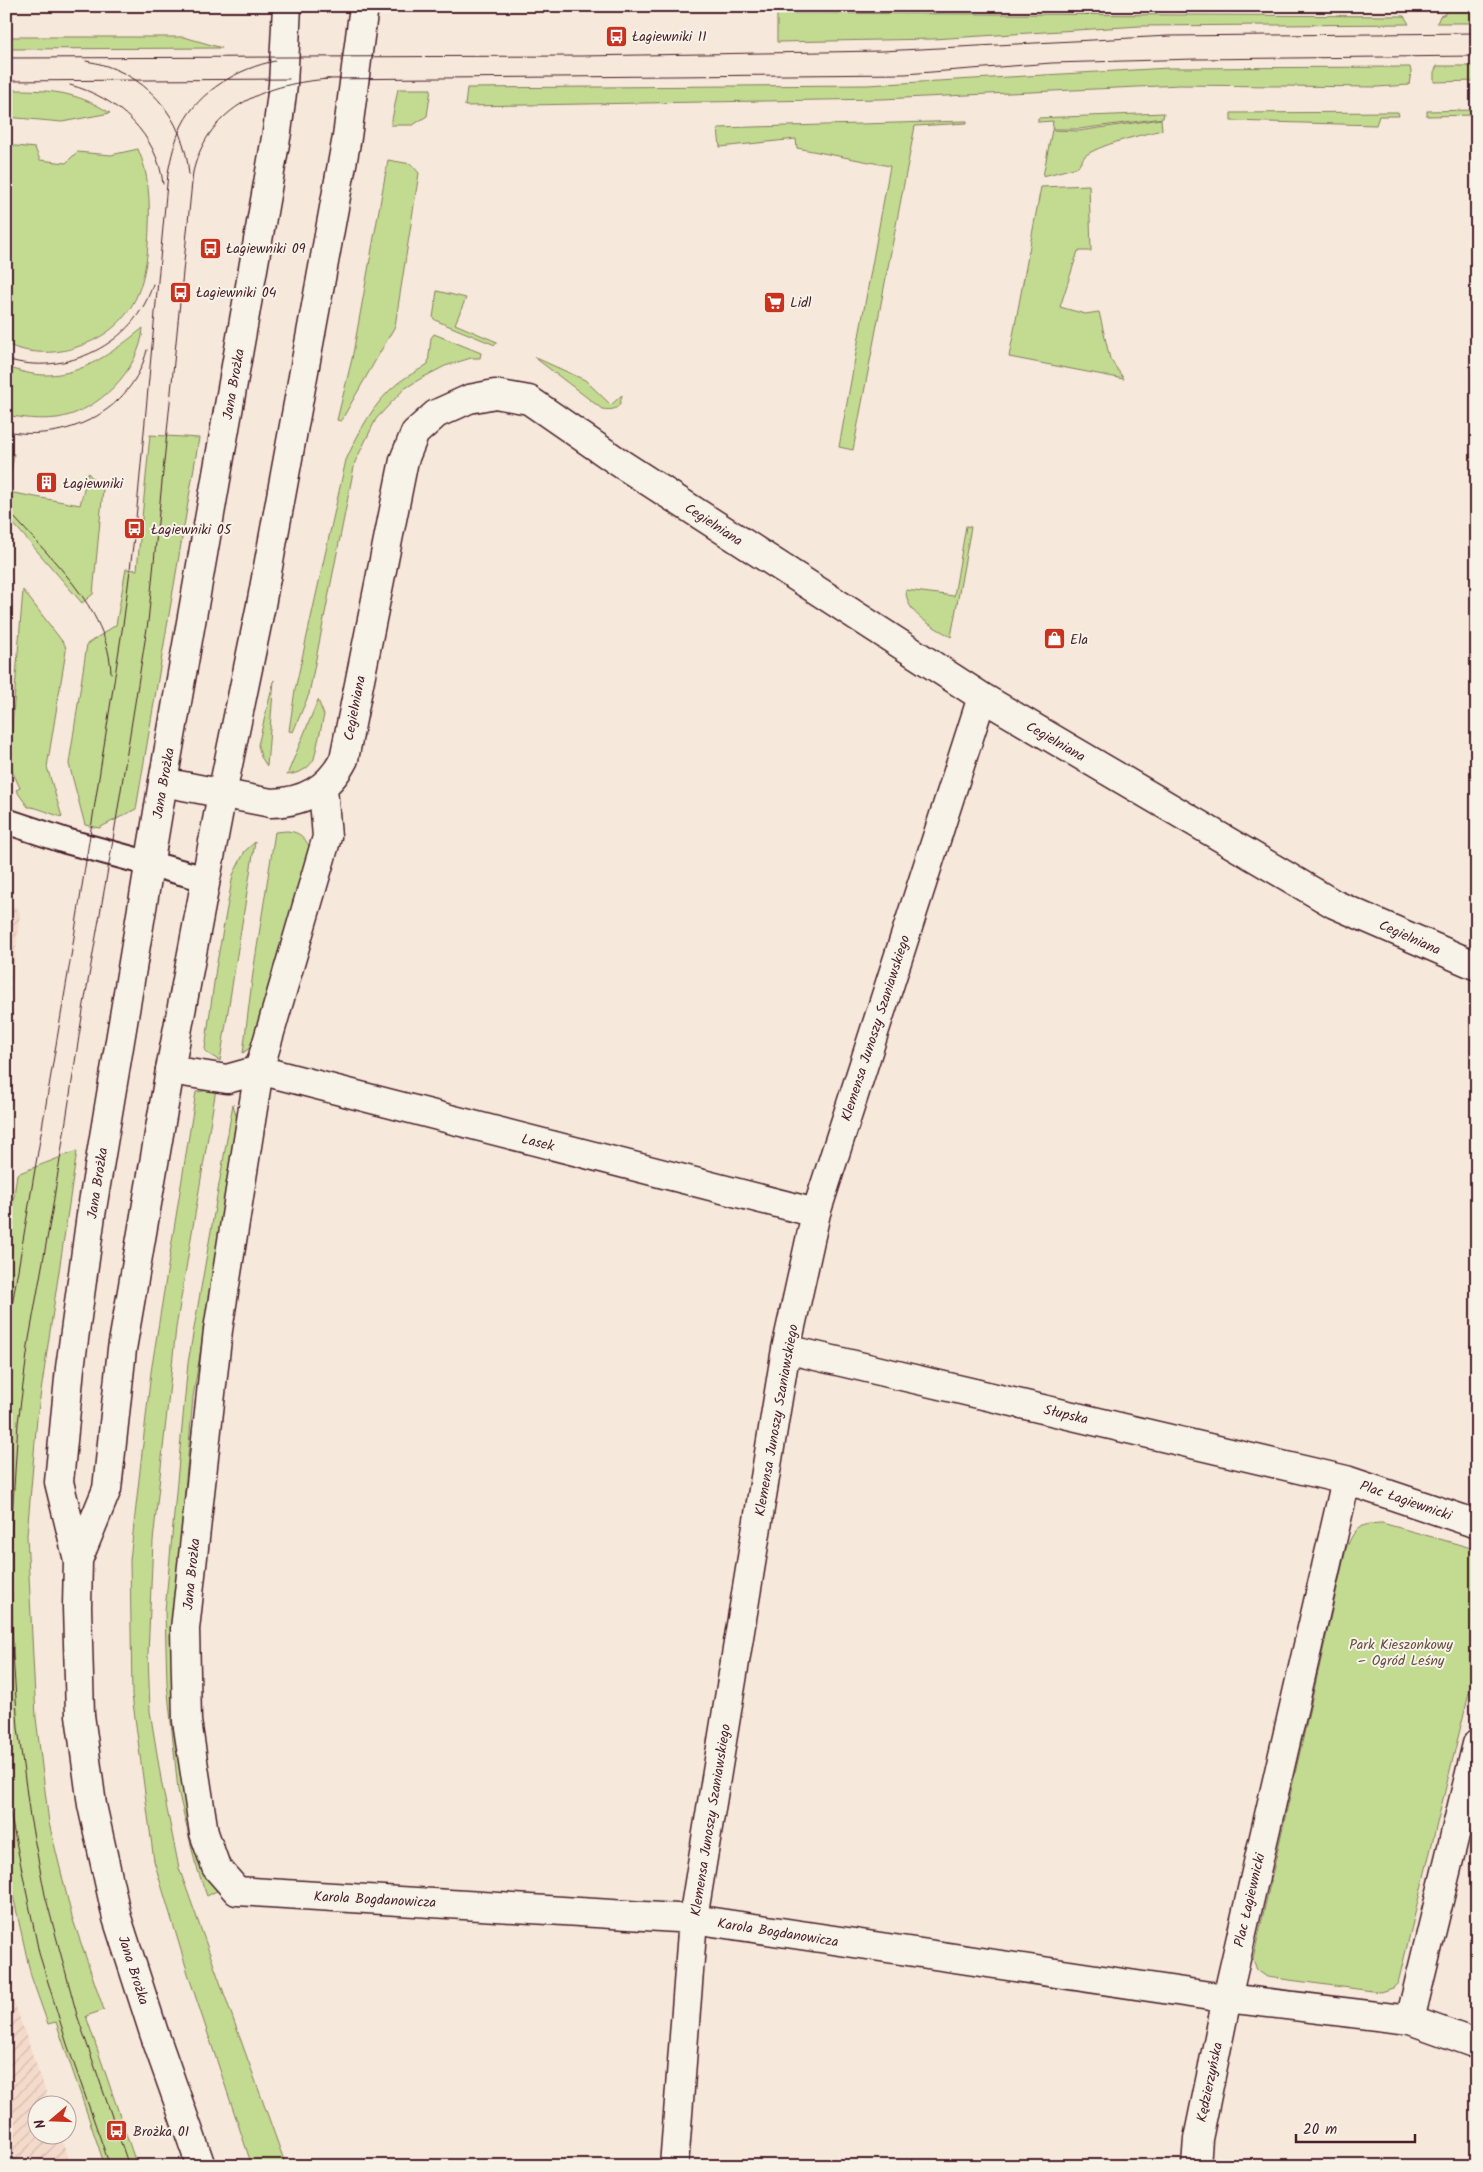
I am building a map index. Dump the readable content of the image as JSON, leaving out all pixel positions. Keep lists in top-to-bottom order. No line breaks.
{"streets":{"street":["Jana Brożka","Cegielniana","Klemensa Junoszy Szaniawskiego","Lasek","Słupska","Plac Łagiewnicki","Karola Bogdanowicza","Kędzierzyńska"]},"crossings":[["Jana Brożka","Cegielniana"],["Jana Brożka","Lasek"],["Jana Brożka","Karola Bogdanowicza"],["Cegielniana","Klemensa Junoszy Szaniawskiego"],["Klemensa Junoszy Szaniawskiego","Lasek"],["Klemensa Junoszy Szaniawskiego","Słupska"],["Klemensa Junoszy Szaniawskiego","Karola Bogdanowicza"],["Słupska","Plac Łagiewnicki"],["Plac Łagiewnicki","Karola Bogdanowicza"],["Plac Łagiewnicki","Kędzierzyńska"],["Karola Bogdanowicza","Kędzierzyńska"]],"parks":["Park Kieszonkowy – Ogród Leśny"],"places":{"bus stop":["Łagiewniki 11","Łagiewniki 09","Łagiewniki 04","Łagiewniki 05","Brożka 01"],"supermarket":["Lidl"],"building":["Łagiewniki"],"shop":["Ela"]},"scale_bar":"20 m","north":"left"}
